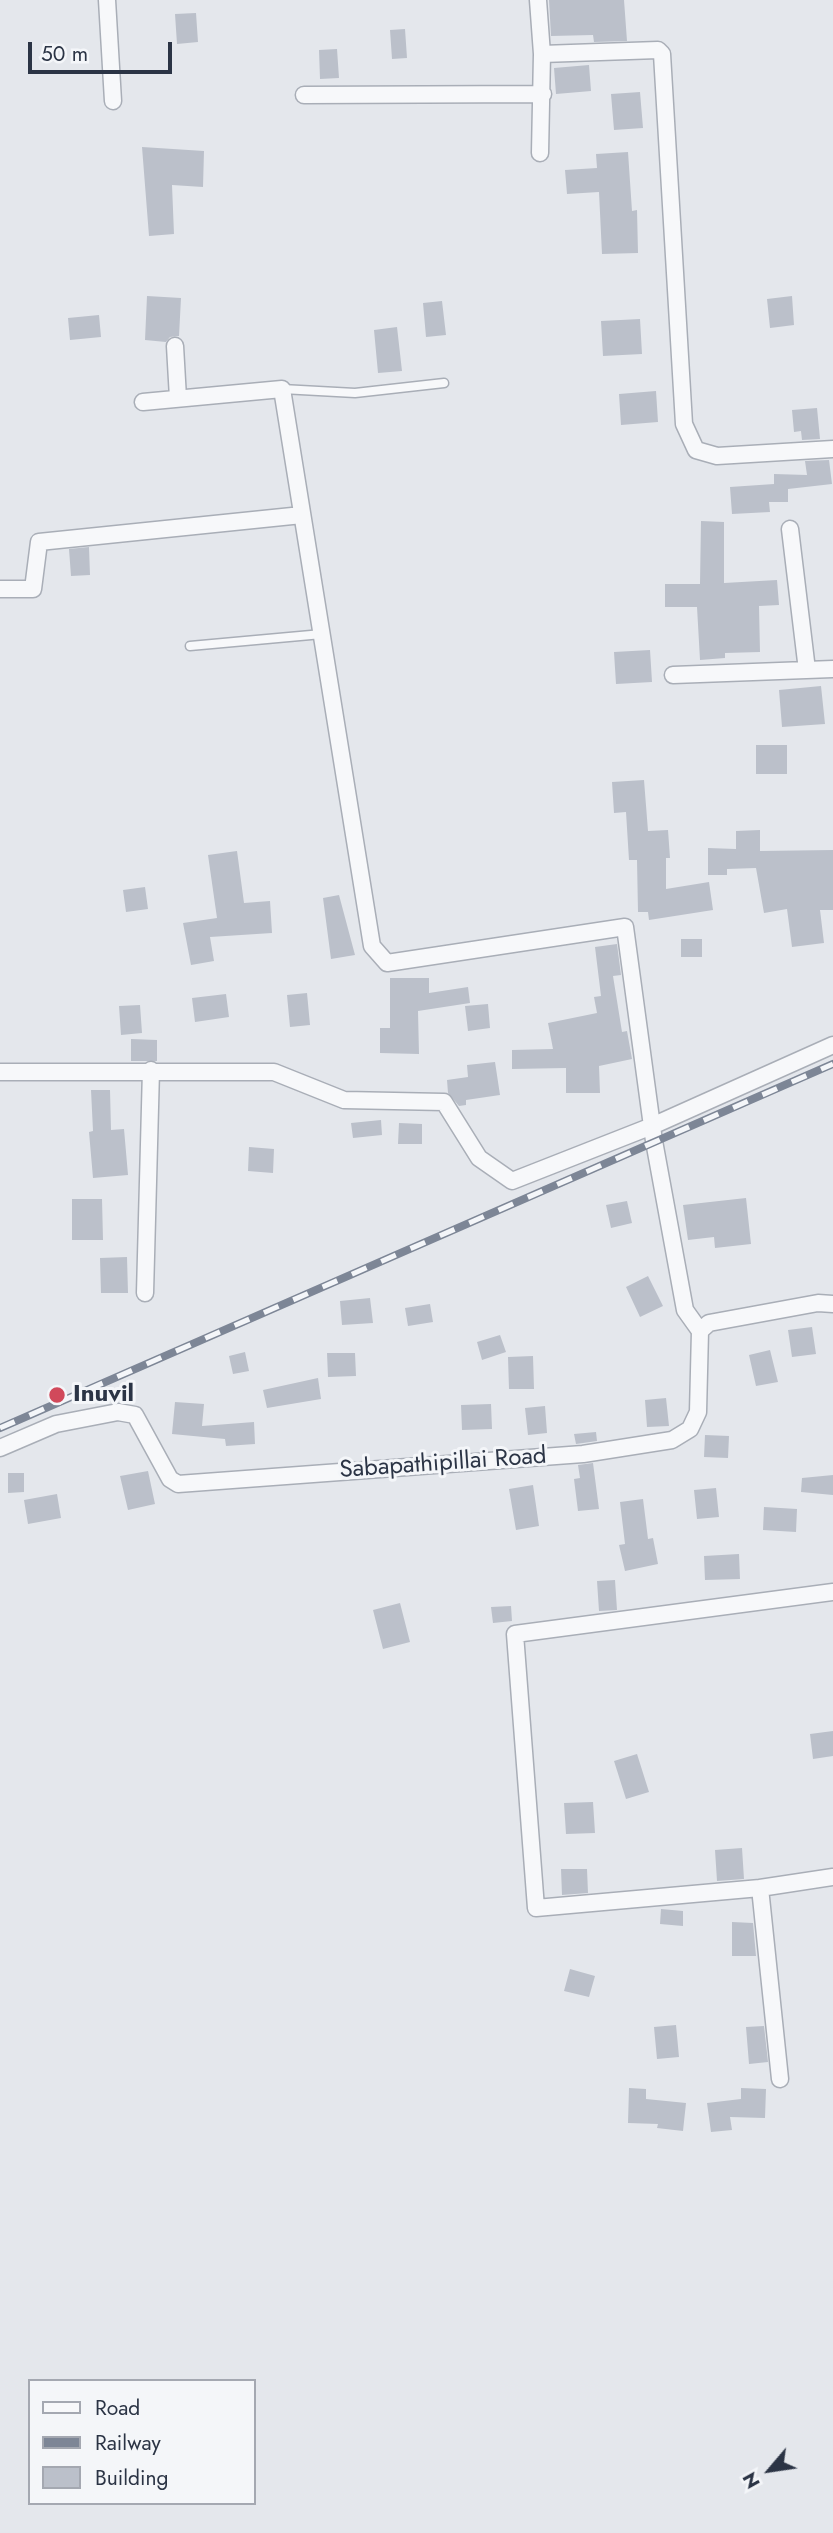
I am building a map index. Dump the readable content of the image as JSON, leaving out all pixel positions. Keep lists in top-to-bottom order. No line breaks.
{"streets":{"street":["Sabapathipillai Road"]},"places":["Inuvil"],"legend":["Road","Railway","Building"],"scale_bar":"50 m","north":"bottom left"}
